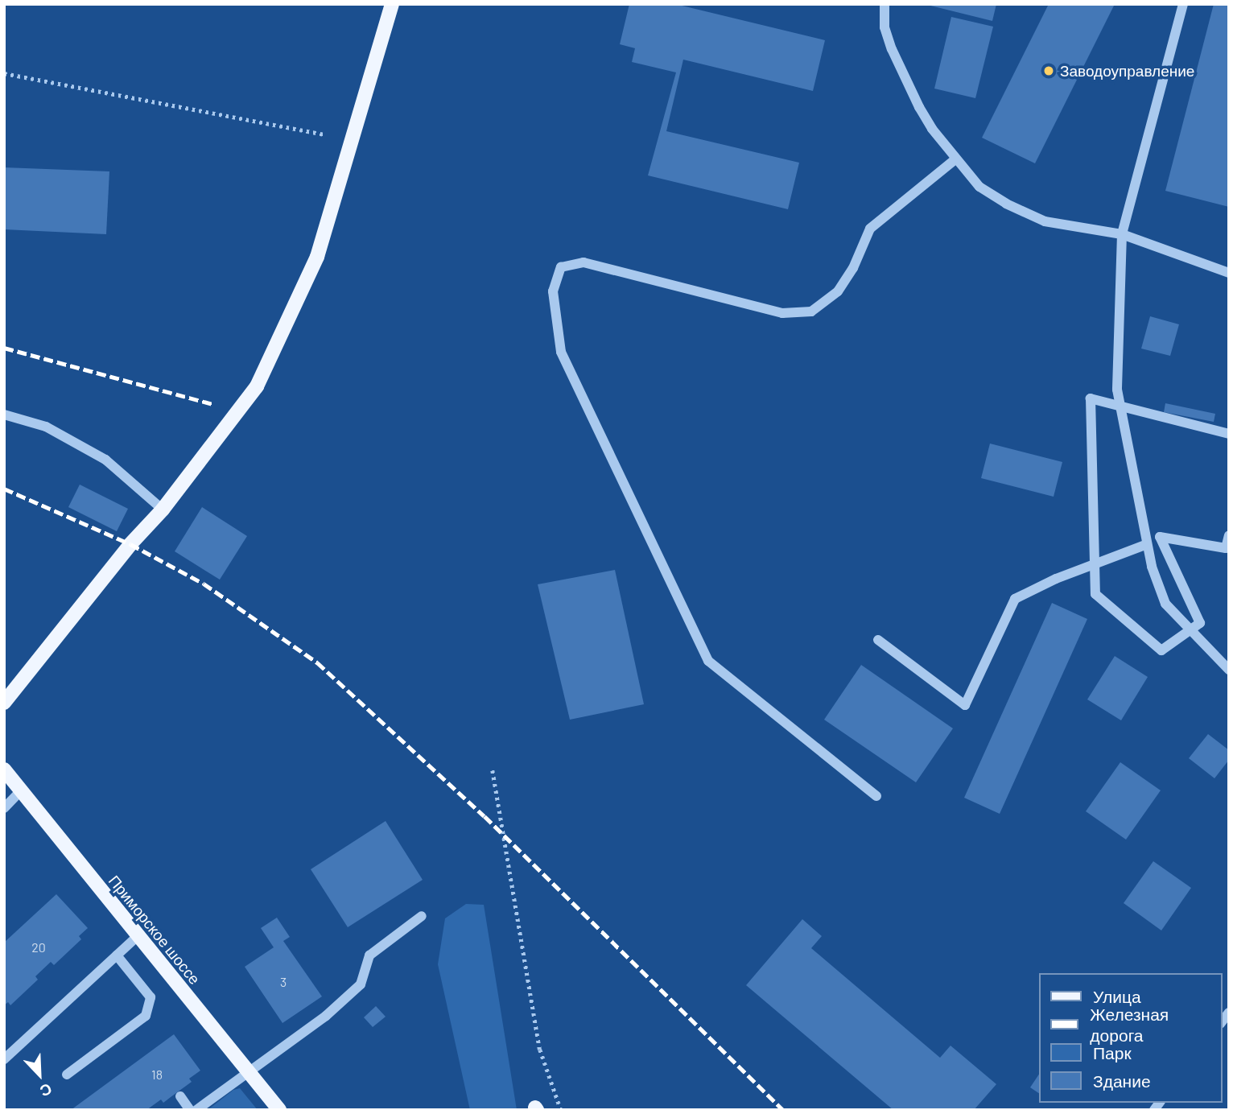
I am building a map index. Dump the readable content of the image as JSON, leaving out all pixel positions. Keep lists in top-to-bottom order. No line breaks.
{"streets":{"main road":["Приморское шоссе"]},"places":["Заводоуправление"],"house_numbers":["20","3","18"],"legend":["Улица","Железная дорога","Парк","Здание"],"north":"bottom right"}
